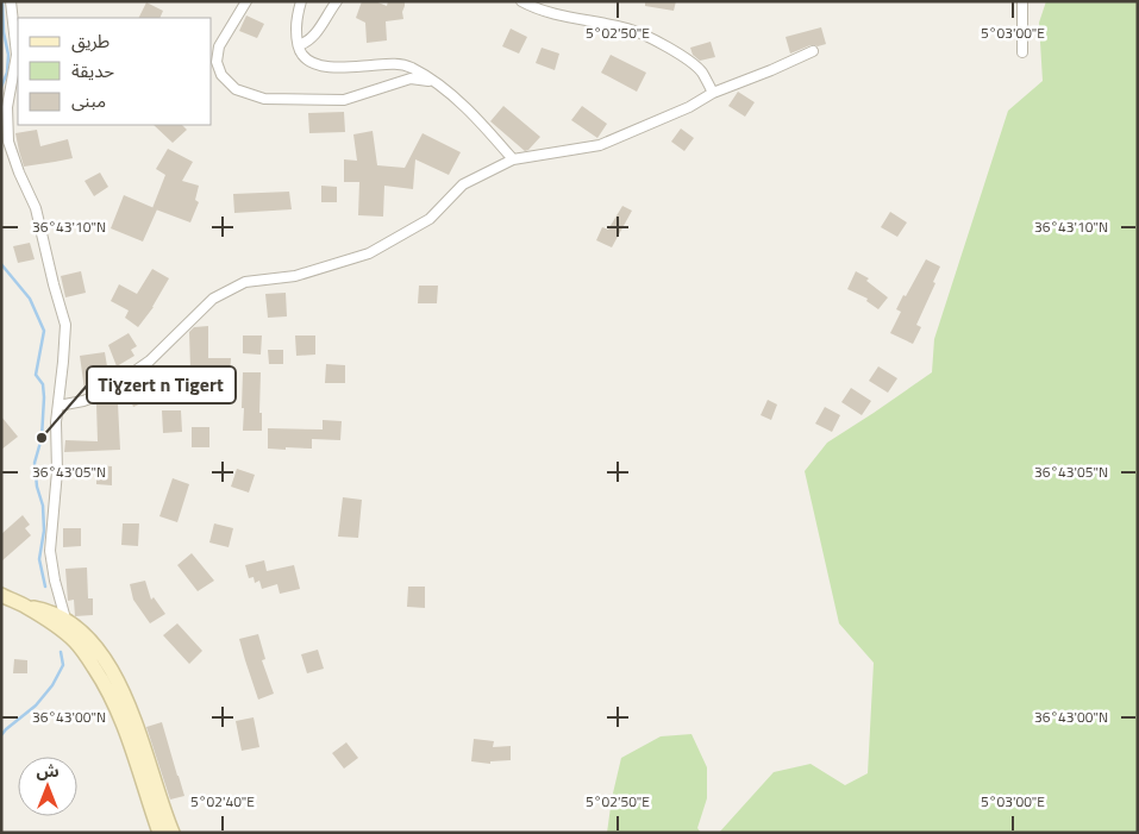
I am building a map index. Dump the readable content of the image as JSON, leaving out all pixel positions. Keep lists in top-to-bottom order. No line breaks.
{"places":["Tiɣzert n Tigert"],"legend":["طريق","حديقة","مبنى"],"north":"top","coordinates":["5°02'50\"E","5°03'00\"E","36°43'10\"N","36°43'05\"N","36°43'00\"N","5°02'40\"E"]}
